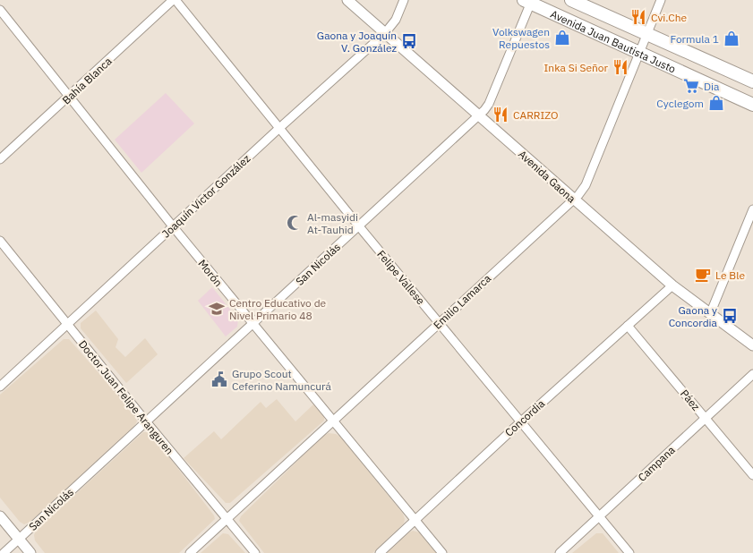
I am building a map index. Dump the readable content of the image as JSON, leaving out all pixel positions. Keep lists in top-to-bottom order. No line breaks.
{"streets":{"main road":["Avenida Juan Bautista Justo","Avenida Gaona"],"street":["Bahía Blanca","Joaquín Victor González","San Nicolás","Morón","Felipe Vallese","Emilio Lamarca","Doctor Juan Felipe Aranguren","Páez","Concordia","Campana"]},"crossings":[["Avenida Juan Bautista Justo","San Nicolás"],["Avenida Juan Bautista Justo","Emilio Lamarca"],["Bahía Blanca","Morón"],["Bahía Blanca","Felipe Vallese"],["Avenida Gaona","Joaquín Victor González"],["Avenida Gaona","San Nicolás"],["Avenida Gaona","Emilio Lamarca"],["Avenida Gaona","Concordia"],["Joaquín Victor González","Morón"],["Joaquín Victor González","Felipe Vallese"],["Joaquín Victor González","Doctor Juan Felipe Aranguren"],["San Nicolás","Morón"],["San Nicolás","Felipe Vallese"],["San Nicolás","Doctor Juan Felipe Aranguren"],["Morón","Emilio Lamarca"],["Morón","Concordia"],["Felipe Vallese","Emilio Lamarca"],["Felipe Vallese","Concordia"],["Felipe Vallese","Campana"],["Emilio Lamarca","Doctor Juan Felipe Aranguren"],["Páez","Concordia"],["Páez","Campana"]],"places":{"restaurant":["Cvi.Che","Inka Si Señor","CARRIZO"],"shop":["Volkswagen Repuestos","Formula 1","Cyclegom"],"bus stop":["Gaona y Joaquín V. González","Gaona y Concordia"],"supermarket":["Dia"],"mosque":["Al-masyidi At-Tauhid"],"cafe":["Le Ble"],"school or university":["Centro Educativo de Nivel Primario 48"],"public building":["Grupo Scout Ceferino Namuncurá"]}}
